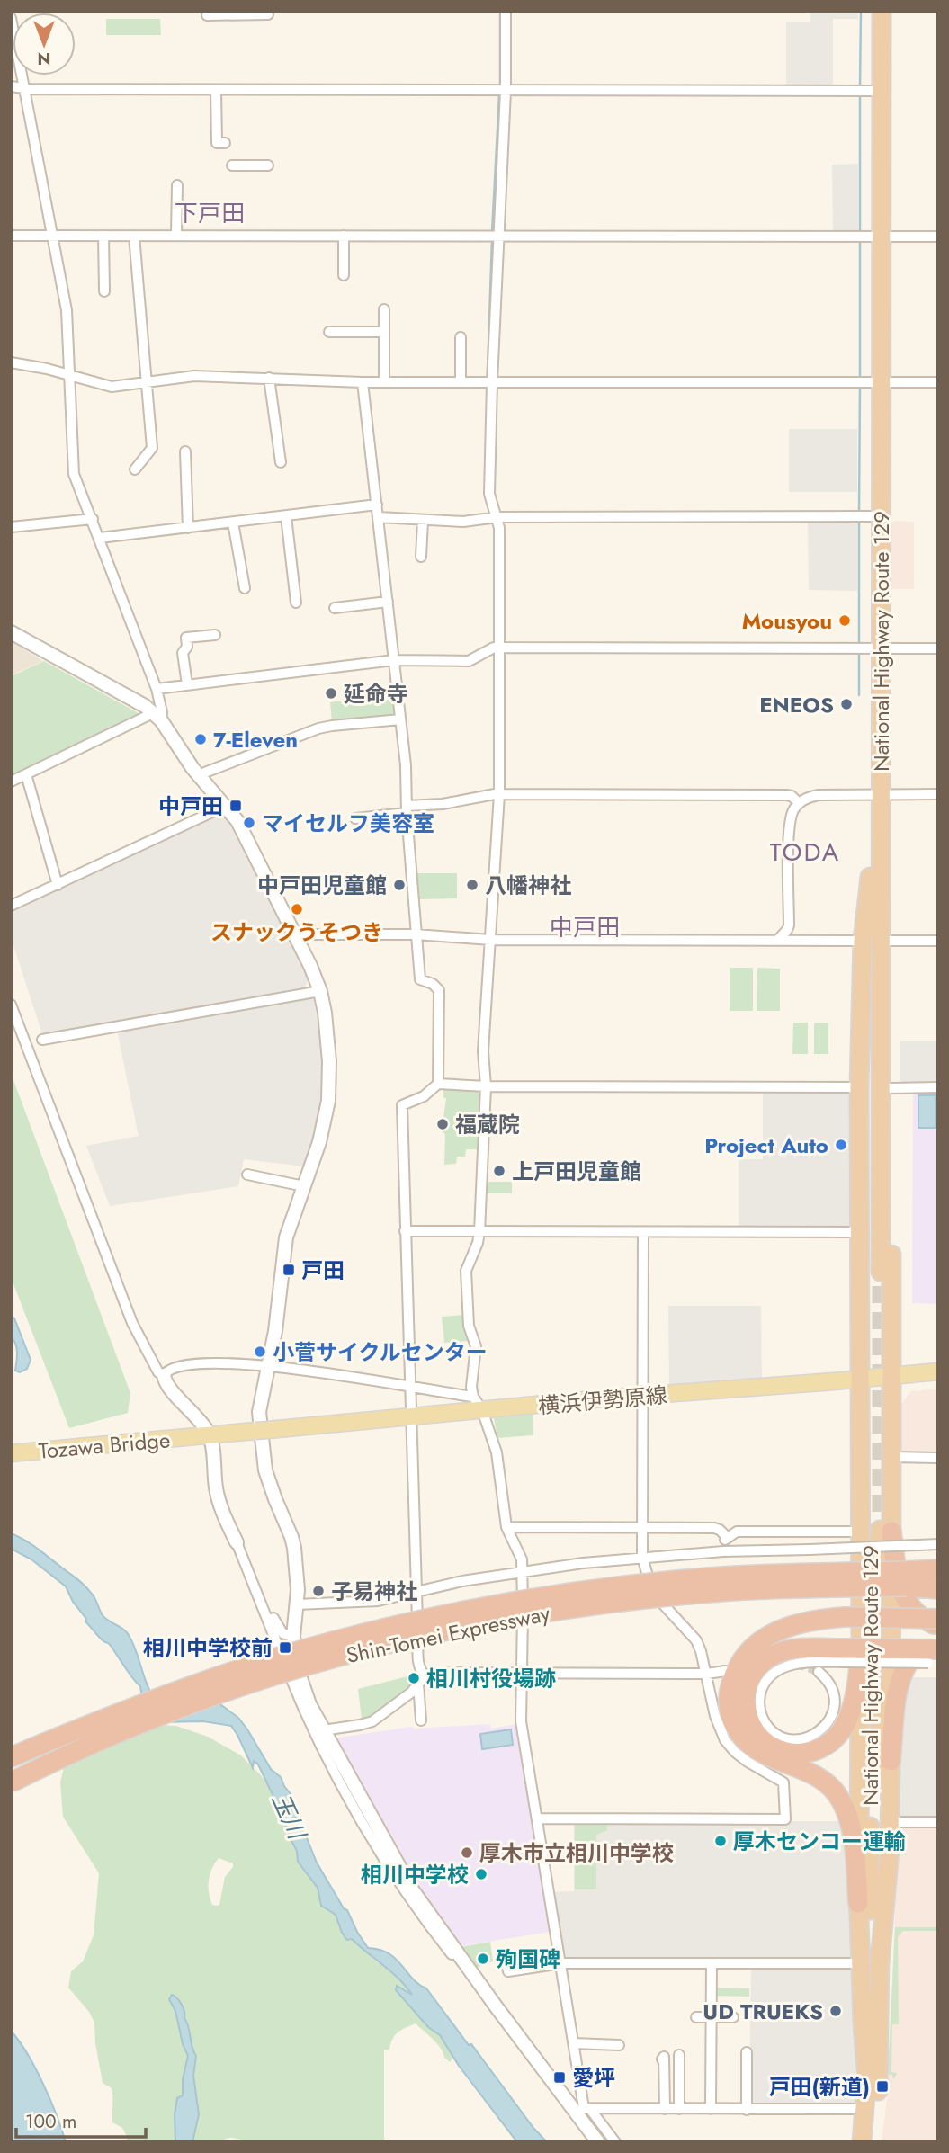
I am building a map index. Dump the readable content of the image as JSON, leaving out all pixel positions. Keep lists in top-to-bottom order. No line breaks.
{"streets":{"highway":["National Highway Route 129","Shin-Tomei Expressway"],"main road":["横浜伊勢原線","Tozawa Bridge"]},"crossings":[["横浜伊勢原線","Tozawa Bridge"]],"districts":["下戸田","TODA","中戸田"],"water":["玉川"],"places":{"other":["Mousyou","延命寺","ENEOS","7-Eleven","マイセルフ美容室","中戸田児童館","八幡神社","スナックうそつき","福蔵院","Project Auto","上戸田児童館","小菅サイクルセンター","子易神社","相川村役場跡","厚木センコー運輸","厚木市立相川中学校","相川中学校","殉国碑","UD TRUEKS"],"transit":["中戸田","戸田","相川中学校前","愛坪","戸田(新道)"]},"scale_bar":"100 m","north":"bottom"}
